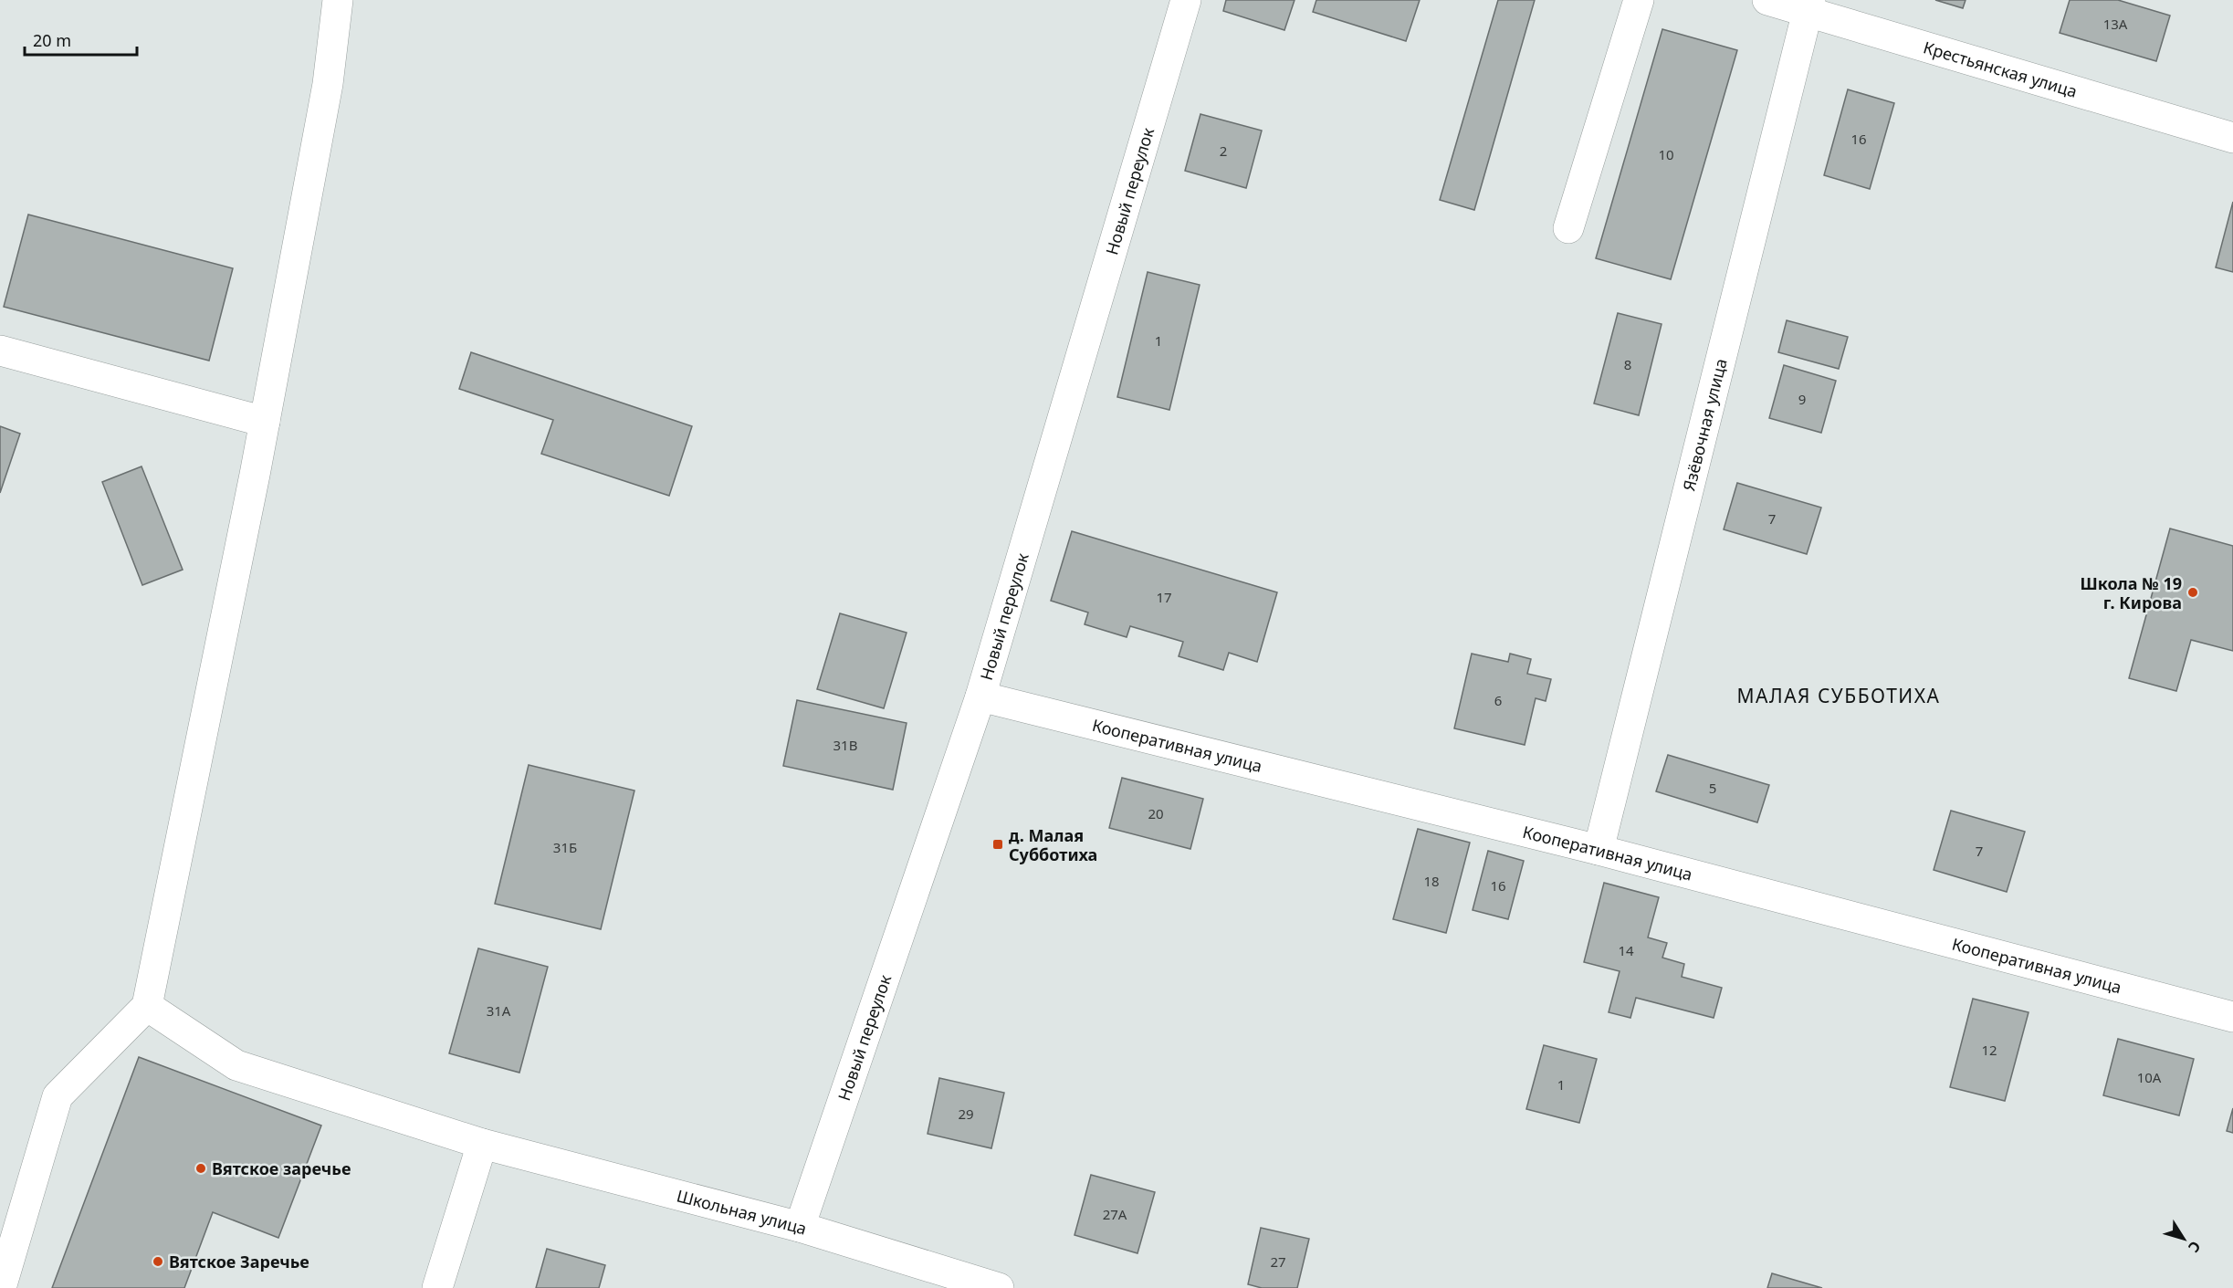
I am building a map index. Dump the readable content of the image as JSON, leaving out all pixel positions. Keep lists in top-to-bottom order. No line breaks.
{"streets":{"street":["Крестьянская улица","Новый переулок","Язёвочная улица","Кооперативная улица","Школьная улица"]},"crossings":[["Крестьянская улица","Язёвочная улица"],["Новый переулок","Кооперативная улица"],["Новый переулок","Школьная улица"],["Язёвочная улица","Кооперативная улица"]],"districts":["МАЛАЯ СУББОТИХА"],"places":{"other":["Школа № 19 г. Кирова","Вятское заречье","Вятское Заречье"],"transit":["д. Малая Субботиха"]},"house_numbers":["13А","16","2","10","1","8","9","7","17","6","31В","5","20","31Б","7","18","16","14","31А","12","10А","1","29","27А","27"],"scale_bar":"20 m","north":"bottom right"}
